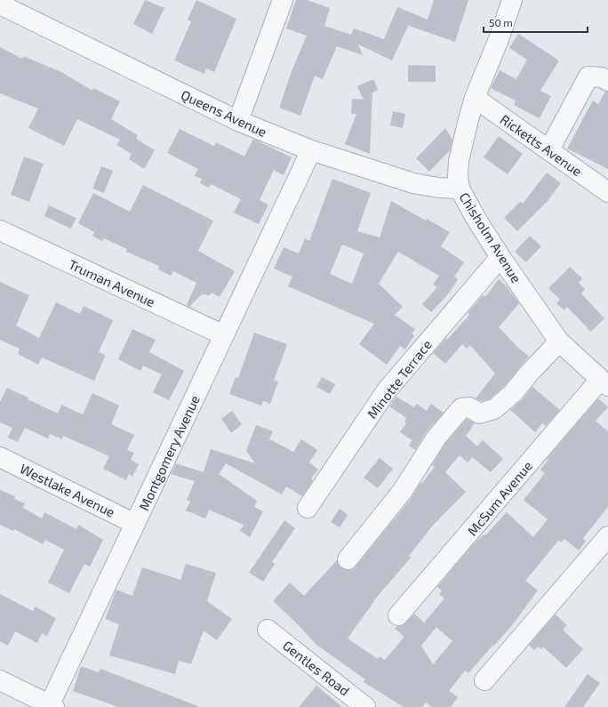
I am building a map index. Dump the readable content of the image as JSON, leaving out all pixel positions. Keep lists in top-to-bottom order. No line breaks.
{"streets":{"street":["Queens Avenue","Ricketts Avenue","Chisholm Avenue","Truman Avenue","Minotte Terrace","Montgomery Avenue","Westlake Avenue","McSum Avenue","Gentles Road"]},"crossings":[["Queens Avenue","Chisholm Avenue"],["Queens Avenue","Montgomery Avenue"],["Ricketts Avenue","Chisholm Avenue"],["Chisholm Avenue","Minotte Terrace"],["Chisholm Avenue","McSum Avenue"],["Truman Avenue","Montgomery Avenue"],["Montgomery Avenue","Westlake Avenue"]],"scale_bar":"50 m"}
